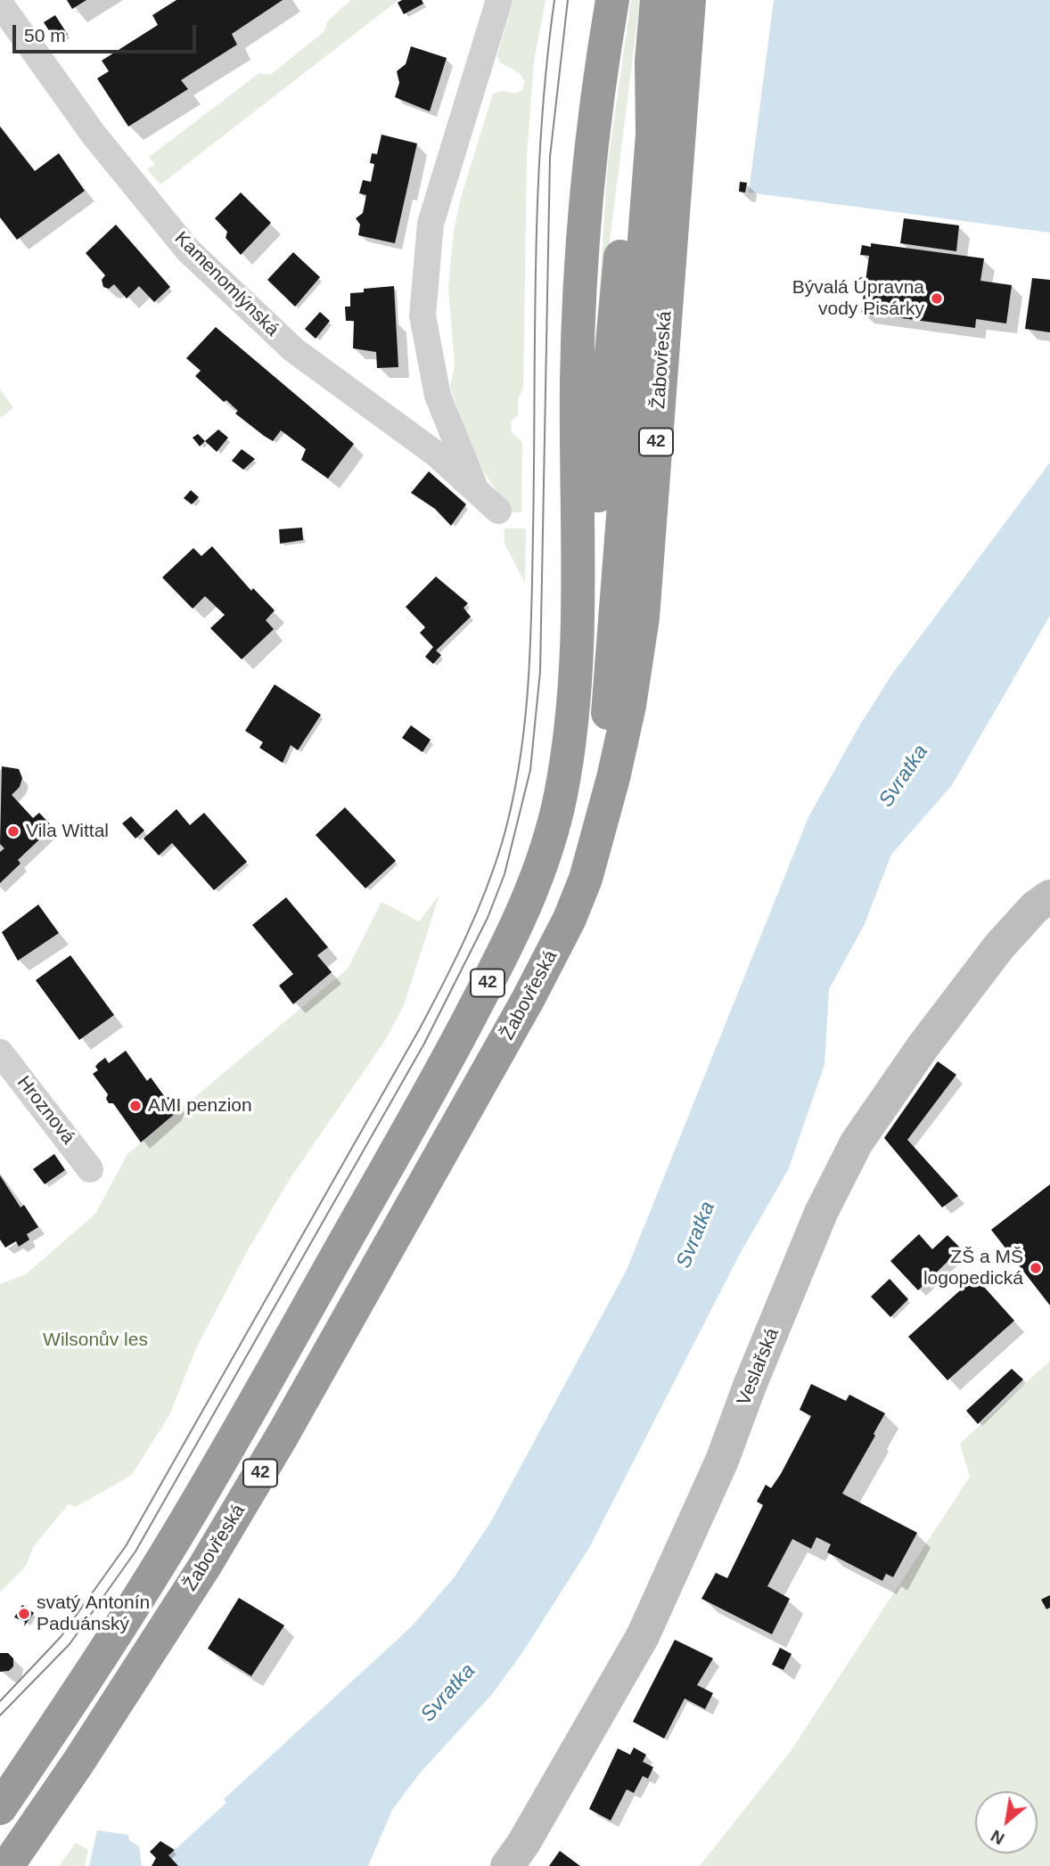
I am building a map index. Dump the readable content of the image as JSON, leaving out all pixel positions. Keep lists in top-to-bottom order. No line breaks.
{"streets":{"highway":["Žabovřeská","42"],"street":["Kamenomlýnská","Hroznová","Veslařská"]},"crossings":[["Žabovřeská","42"]],"water":["Svratka"],"parks":["Wilsonův les"],"places":["Bývalá Úpravna vody Pisárky","Vila Wittal","AMI penzion","ZŠ a MŠ logopedická","svatý Antonín Paduánský"],"scale_bar":"50 m","north":"bottom left"}
